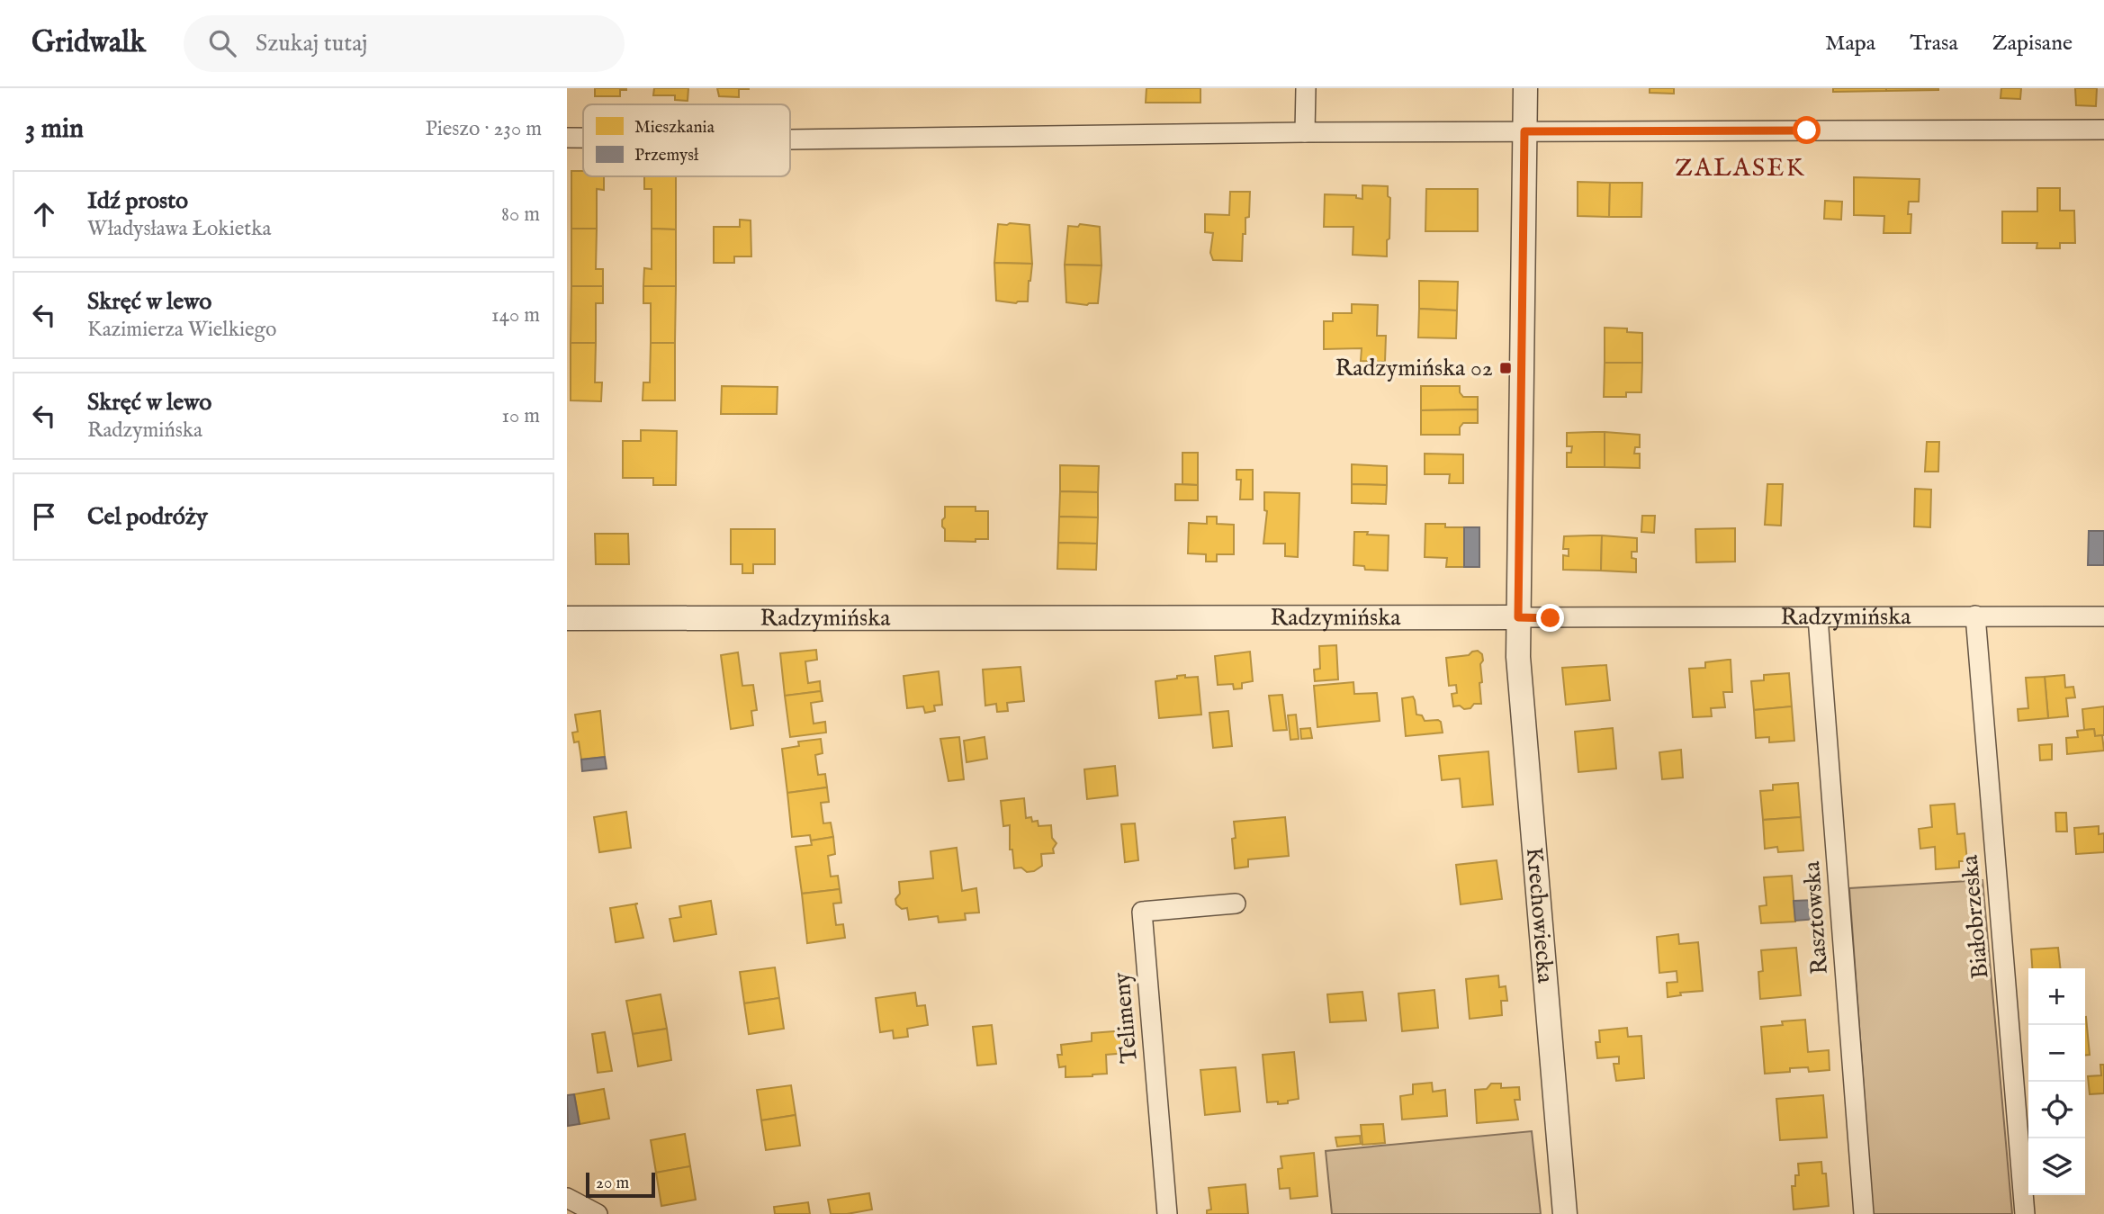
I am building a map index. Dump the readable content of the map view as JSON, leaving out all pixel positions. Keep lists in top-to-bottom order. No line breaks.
{"streets":{"street":["Radzymińska","Krechowiecka","Białobrzeska","Rasztowska","Telimeny"]},"crossings":[["Radzymińska","Krechowiecka"],["Radzymińska","Białobrzeska"],["Radzymińska","Rasztowska"]],"districts":["ZALASEK"],"places":{"transit":["Radzymińska 02"]},"legend":["Mieszkania","Przemysł"],"scale_bar":"20 m","page":{"header":"Gridwalk","search":"Szukaj tutaj","nav":["Mapa","Trasa","Zapisane"],"heading":["3 min","Pieszo · 230 m"],"list":[["Idź prosto","Władysława Łokietka","80 m"],["Skręć w lewo","Kazimierza Wielkiego","140 m"],["Skręć w lewo","Radzymińska","10 m"],"Cel podróży"],"map_buttons":["+","−"],"scale":"20 m"}}
